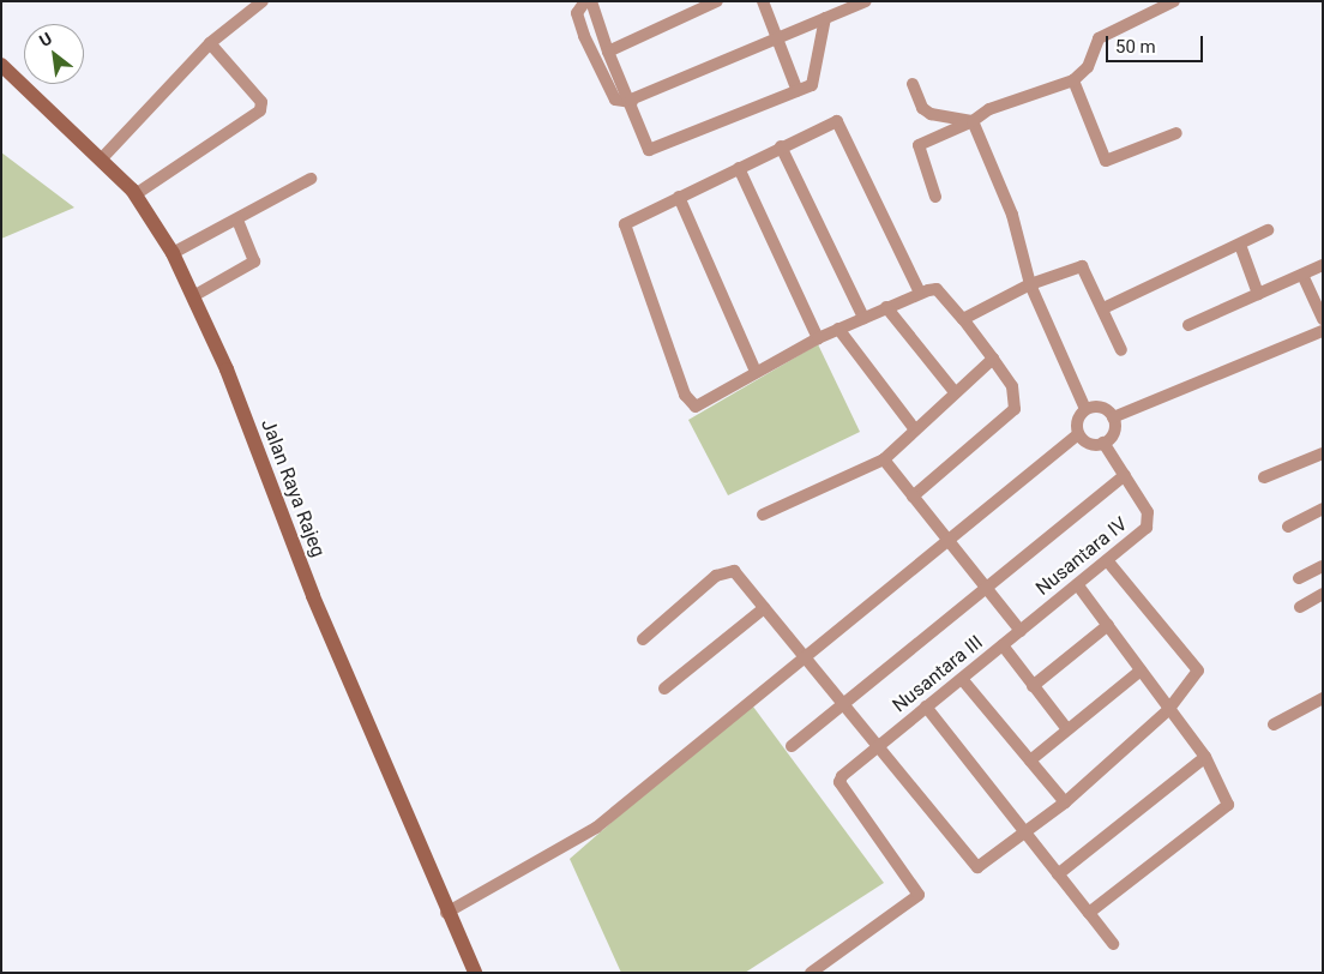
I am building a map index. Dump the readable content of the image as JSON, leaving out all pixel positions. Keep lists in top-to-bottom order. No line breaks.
{"streets":{"main road":["Jalan Raya Rajeg"],"street":["Nusantara IV","Nusantara III"]},"crossings":[["Nusantara IV","Nusantara III"]],"scale_bar":"50 m","north":"top left"}
